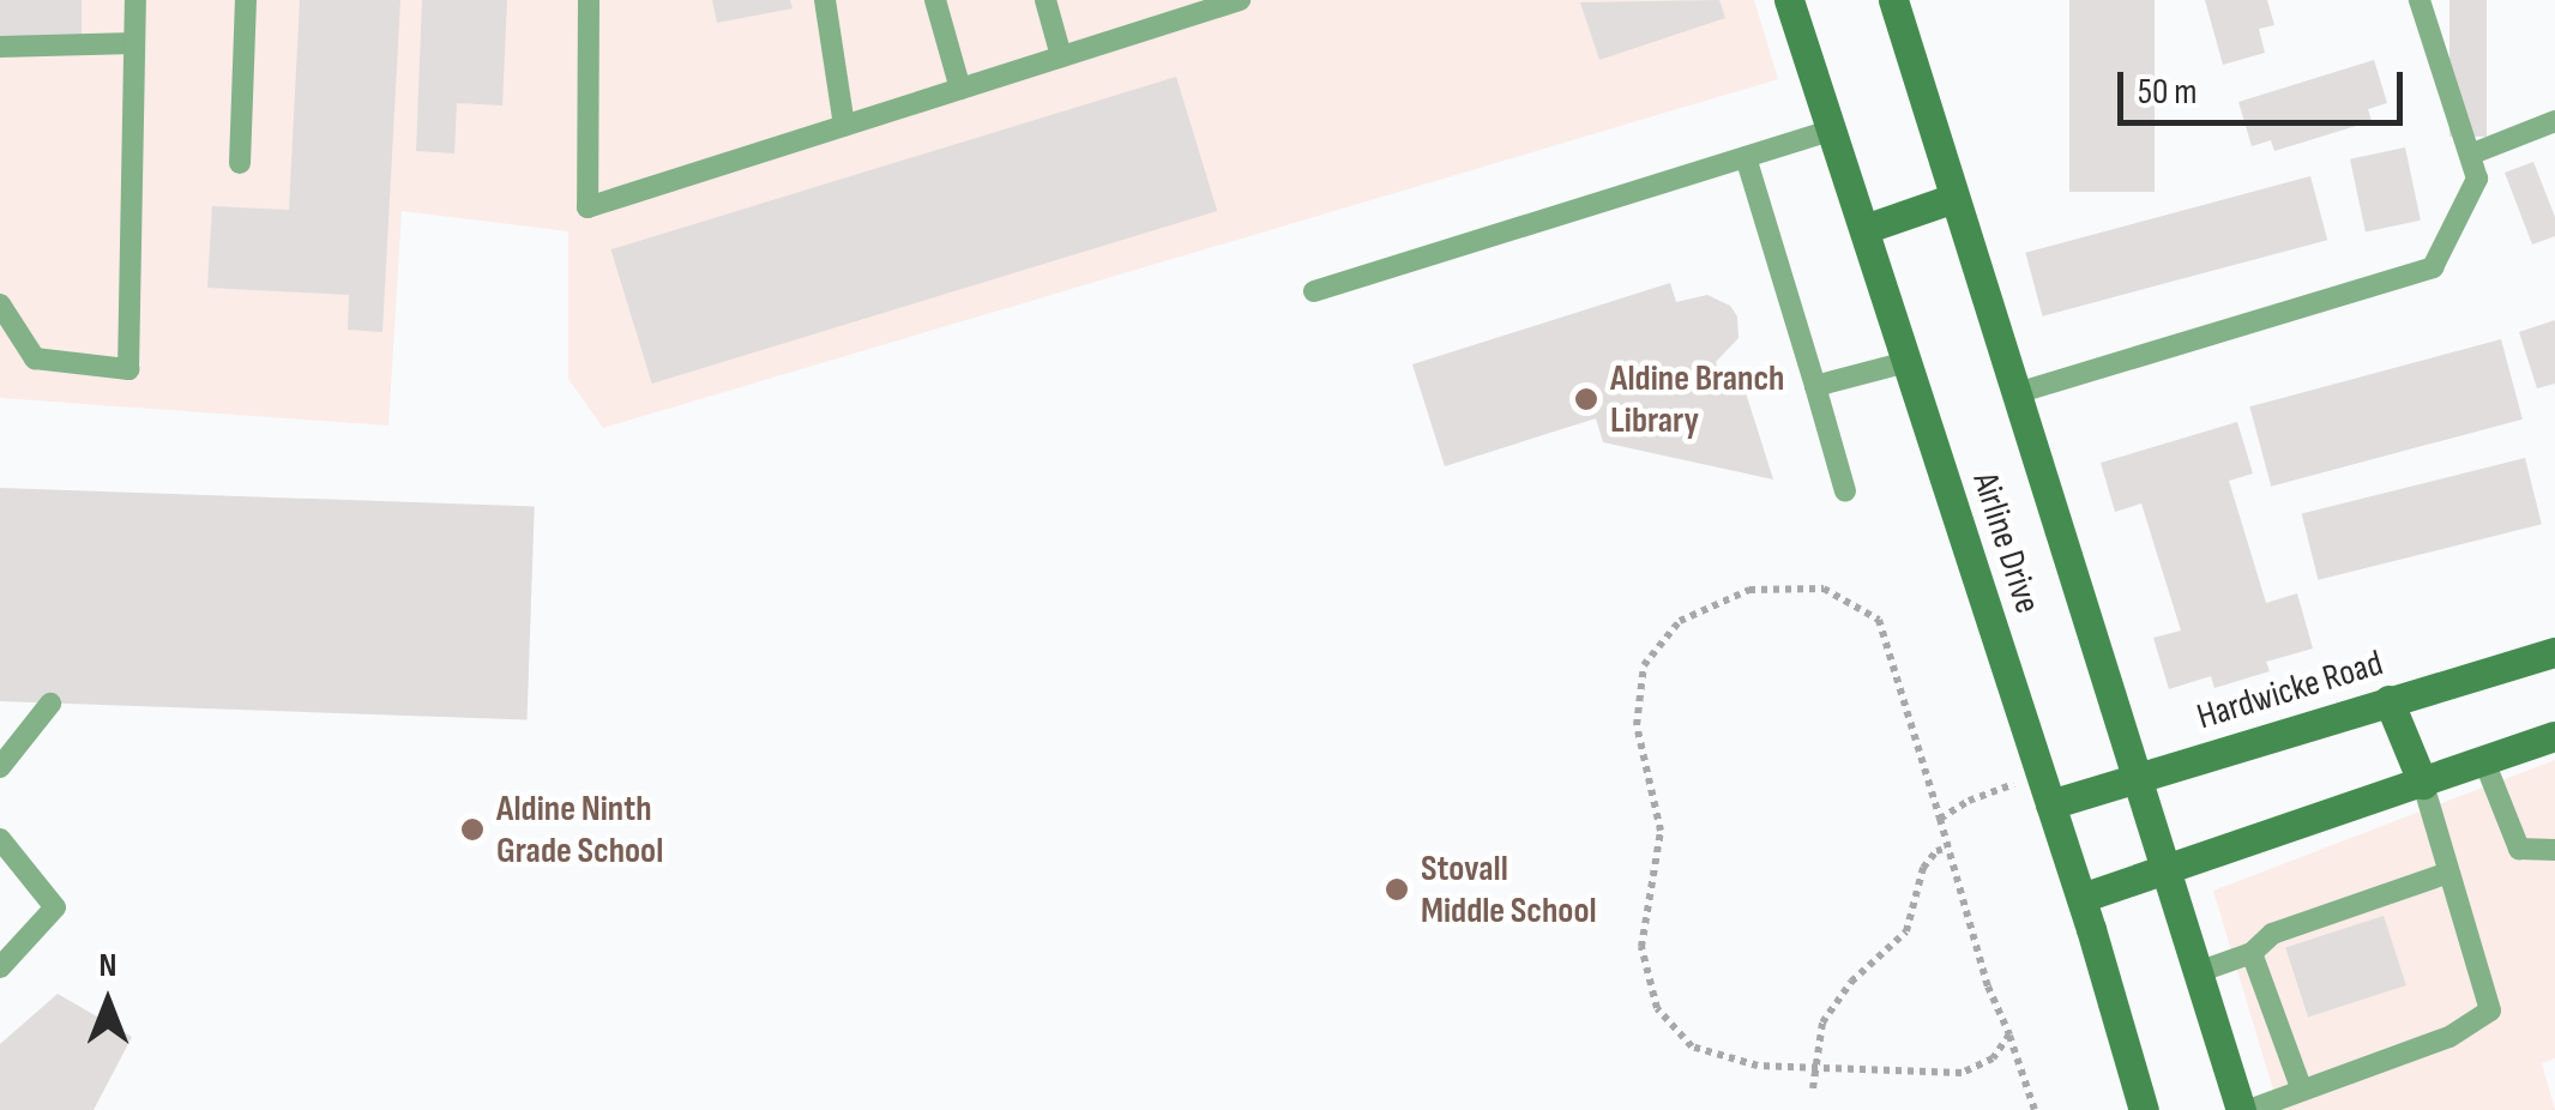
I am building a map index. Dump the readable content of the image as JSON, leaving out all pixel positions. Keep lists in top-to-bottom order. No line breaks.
{"streets":{"main road":["Airline Drive","Hardwicke Road"]},"crossings":[["Airline Drive","Hardwicke Road"]],"places":["Aldine Branch Library","Aldine Ninth Grade School","Stovall Middle School"],"scale_bar":"50 m","north":"top"}
